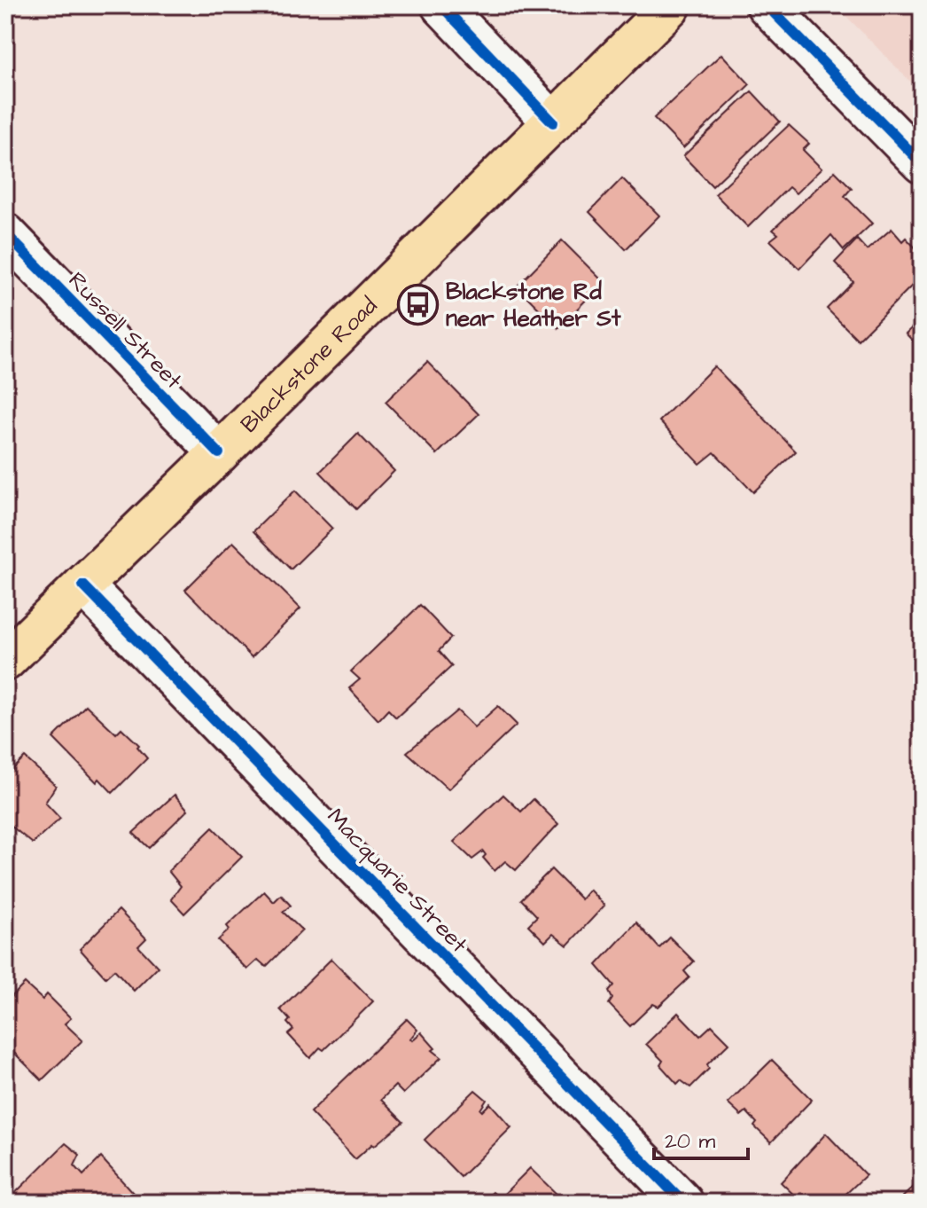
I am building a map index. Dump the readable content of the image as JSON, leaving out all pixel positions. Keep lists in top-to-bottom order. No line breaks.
{"streets":{"main road":["Blackstone Road"],"street":["Russell Street","Macquarie Street"]},"crossings":[["Russell Street","Blackstone Road"],["Blackstone Road","Macquarie Street"]],"places":{"bus stop":["Blackstone Rd near Heather St"]},"scale_bar":"20 m"}
